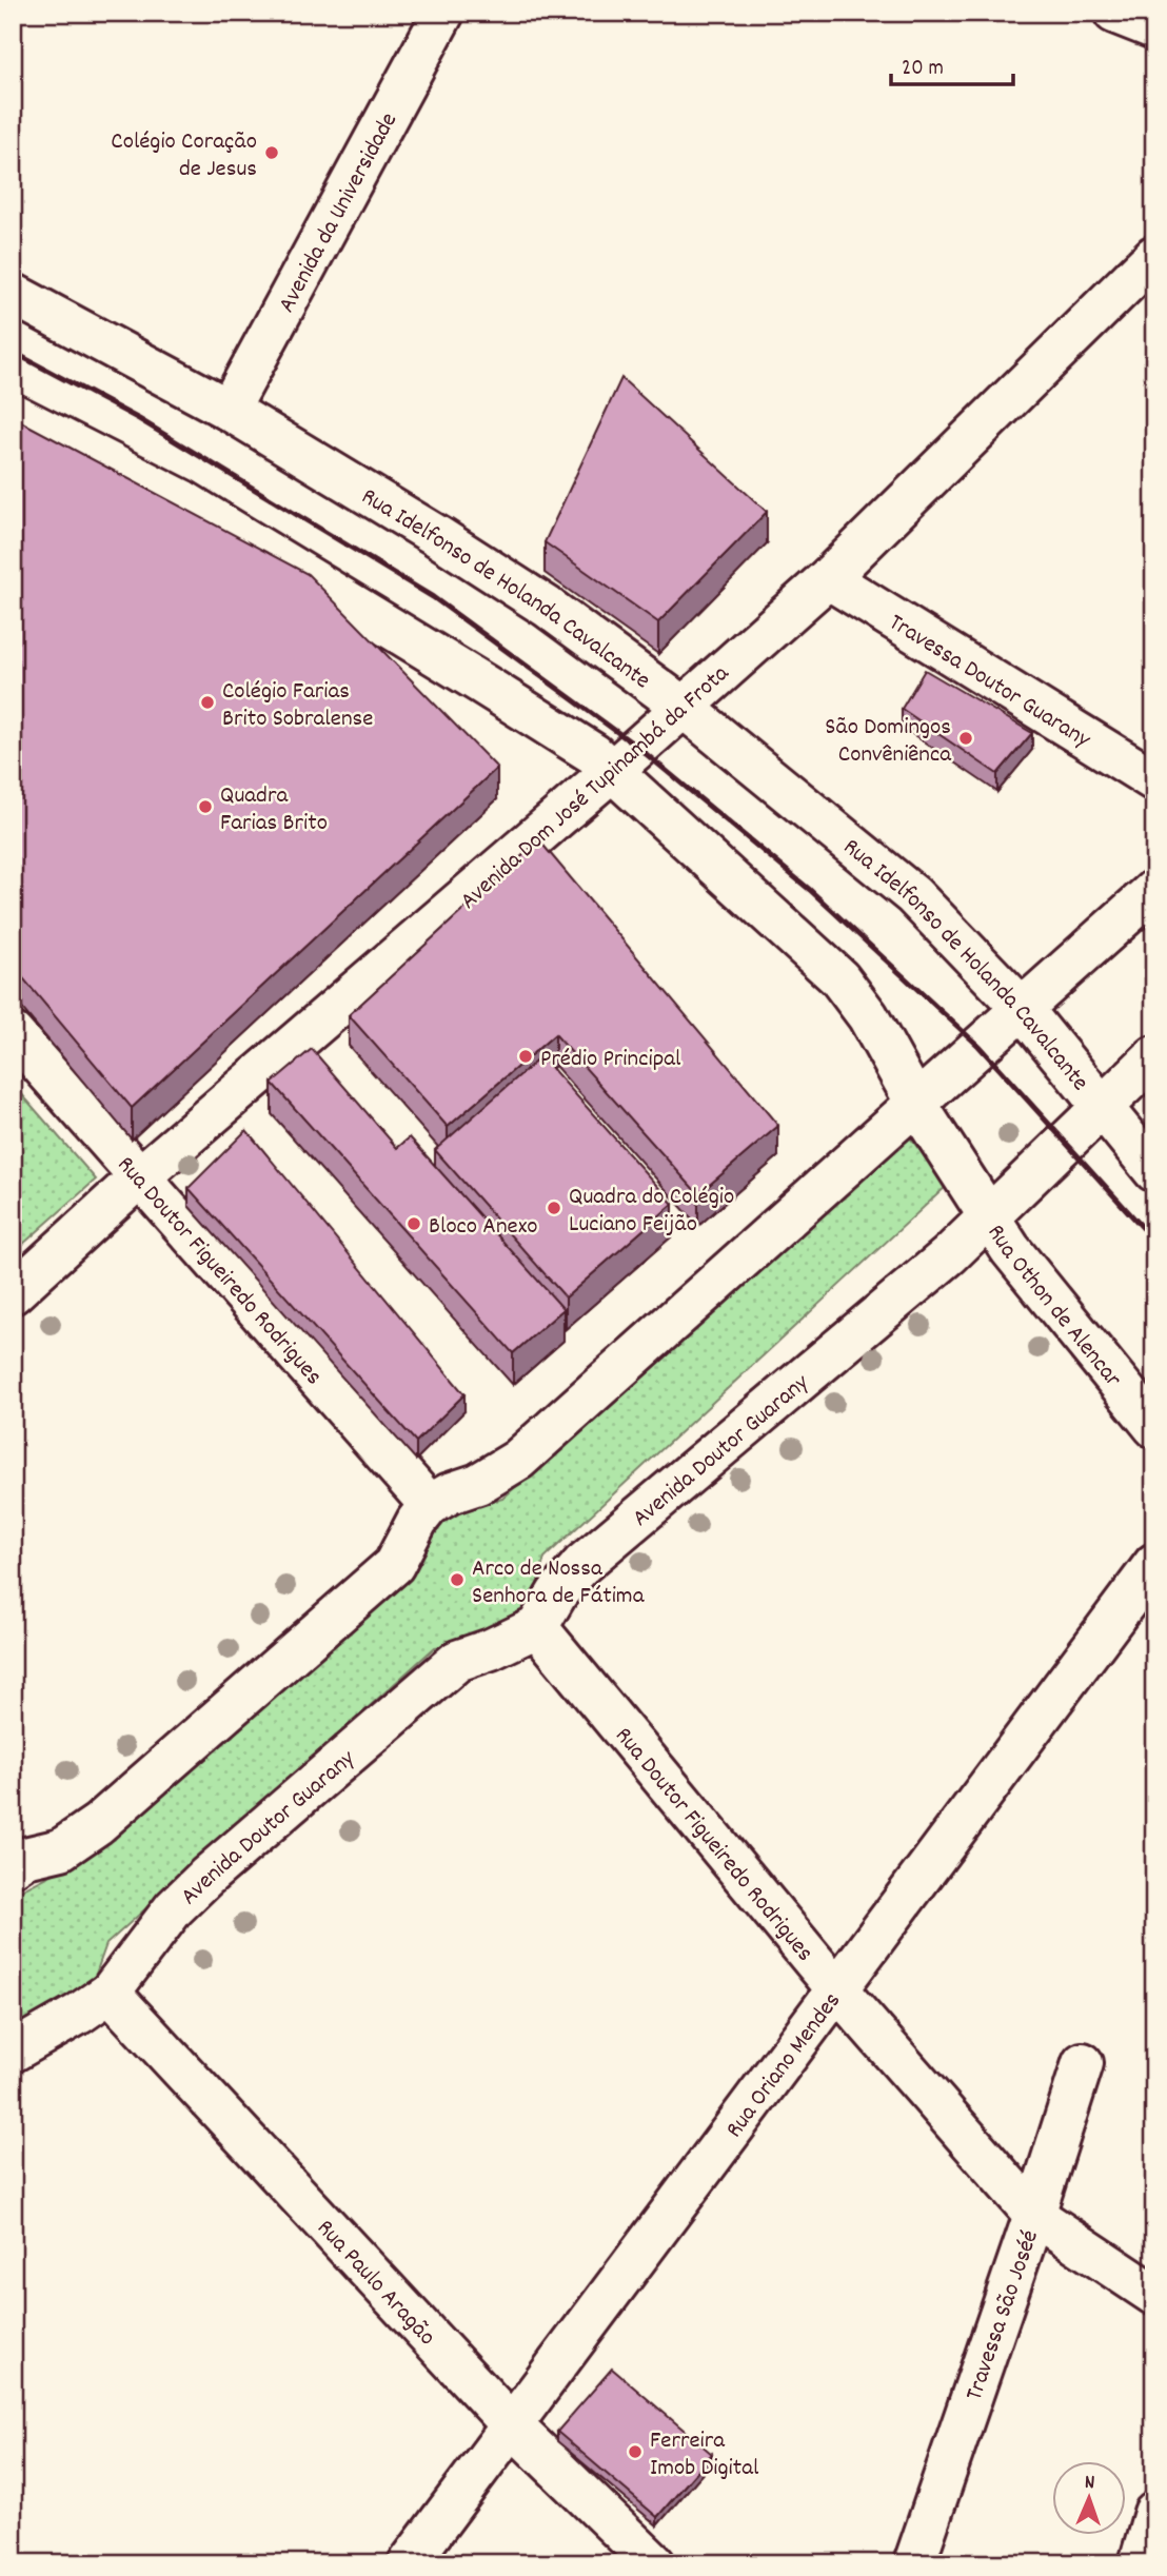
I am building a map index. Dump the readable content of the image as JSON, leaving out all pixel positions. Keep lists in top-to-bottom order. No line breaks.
{"streets":{"main road":["Avenida da Universidade","Rua Idelfonso de Holanda Cavalcante","Travessa Doutor Guarany","Avenida Dom José Tupinambá da Frota","Rua Doutor Figueiredo Rodrigues","Rua Othon de Alencar","Avenida Doutor Guarany","Rua Oriano Mendes","Rua Paulo Aragão","Travessa São Joséé"]},"crossings":[["Avenida da Universidade","Rua Idelfonso de Holanda Cavalcante"],["Rua Idelfonso de Holanda Cavalcante","Avenida Dom José Tupinambá da Frota"],["Rua Idelfonso de Holanda Cavalcante","Avenida Doutor Guarany"],["Travessa Doutor Guarany","Avenida Dom José Tupinambá da Frota"],["Avenida Dom José Tupinambá da Frota","Rua Doutor Figueiredo Rodrigues"],["Rua Doutor Figueiredo Rodrigues","Avenida Doutor Guarany"],["Rua Doutor Figueiredo Rodrigues","Rua Oriano Mendes"],["Rua Doutor Figueiredo Rodrigues","Travessa São Joséé"],["Rua Othon de Alencar","Avenida Doutor Guarany"],["Avenida Doutor Guarany","Rua Paulo Aragão"],["Rua Oriano Mendes","Rua Paulo Aragão"]],"places":["Colégio Coração de Jesus","Colégio Farias Brito Sobralense","São Domingos Convêniênca","Quadra Farias Brito","Prédio Principal","Quadra do Colégio Luciano Feijão","Bloco Anexo","Arco de Nossa Senhora de Fátima","Ferreira Imob Digital"],"scale_bar":"20 m","north":"top"}
